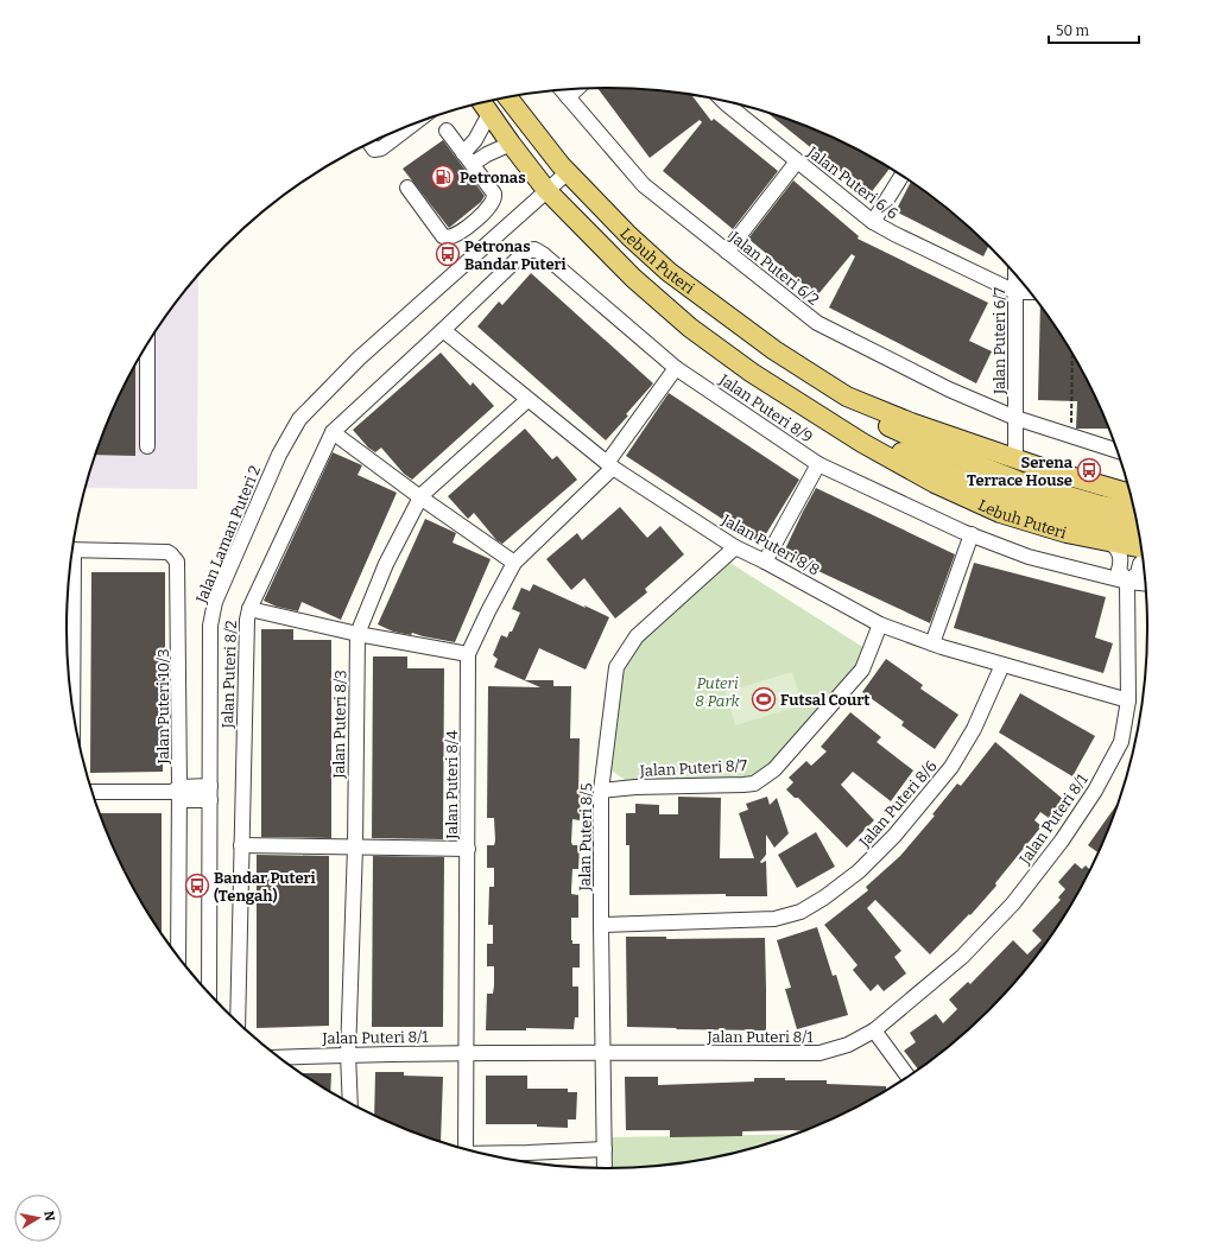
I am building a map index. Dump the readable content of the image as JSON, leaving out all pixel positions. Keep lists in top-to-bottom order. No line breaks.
{"streets":{"main road":["Lebuh Puteri"],"street":["Jalan Puteri 6/6","Jalan Puteri 6/2","Jalan Puteri 6/7","Jalan Puteri 8/9","Jalan Laman Puteri 2","Jalan Puteri 8/8","Jalan Puteri 8/2","Jalan Puteri 10/3","Jalan Puteri 8/3","Jalan Puteri 8/7","Jalan Puteri 8/4","Jalan Puteri 8/6","Jalan Puteri 8/1","Jalan Puteri 8/5"]},"crossings":[["Jalan Puteri 6/6","Jalan Puteri 6/7"],["Lebuh Puteri","Jalan Puteri 6/7"],["Lebuh Puteri","Jalan Laman Puteri 2"],["Lebuh Puteri","Jalan Puteri 8/1"],["Jalan Puteri 6/2","Jalan Puteri 6/7"],["Jalan Puteri 8/9","Jalan Puteri 8/8"],["Jalan Puteri 8/9","Jalan Puteri 8/2"],["Jalan Puteri 8/9","Jalan Puteri 8/4"],["Jalan Puteri 8/9","Jalan Puteri 8/1"],["Jalan Puteri 8/8","Jalan Puteri 8/2"],["Jalan Puteri 8/8","Jalan Puteri 8/3"],["Jalan Puteri 8/8","Jalan Puteri 8/7"],["Jalan Puteri 8/8","Jalan Puteri 8/4"],["Jalan Puteri 8/8","Jalan Puteri 8/6"],["Jalan Puteri 8/8","Jalan Puteri 8/1"],["Jalan Puteri 8/8","Jalan Puteri 8/5"],["Jalan Puteri 8/3","Jalan Puteri 8/1"],["Jalan Puteri 8/7","Jalan Puteri 8/5"],["Jalan Puteri 8/4","Jalan Puteri 8/1"],["Jalan Puteri 8/6","Jalan Puteri 8/5"],["Jalan Puteri 8/1","Jalan Puteri 8/5"]],"parks":["Puteri 8 Park"],"places":{"fuel station":["Petronas"],"bus stop":["Petronas Bandar Puteri","Serena Terrace House","Bandar Puteri (Tengah)"],"sports":["Futsal Court"]},"scale_bar":"50 m","north":"right"}
